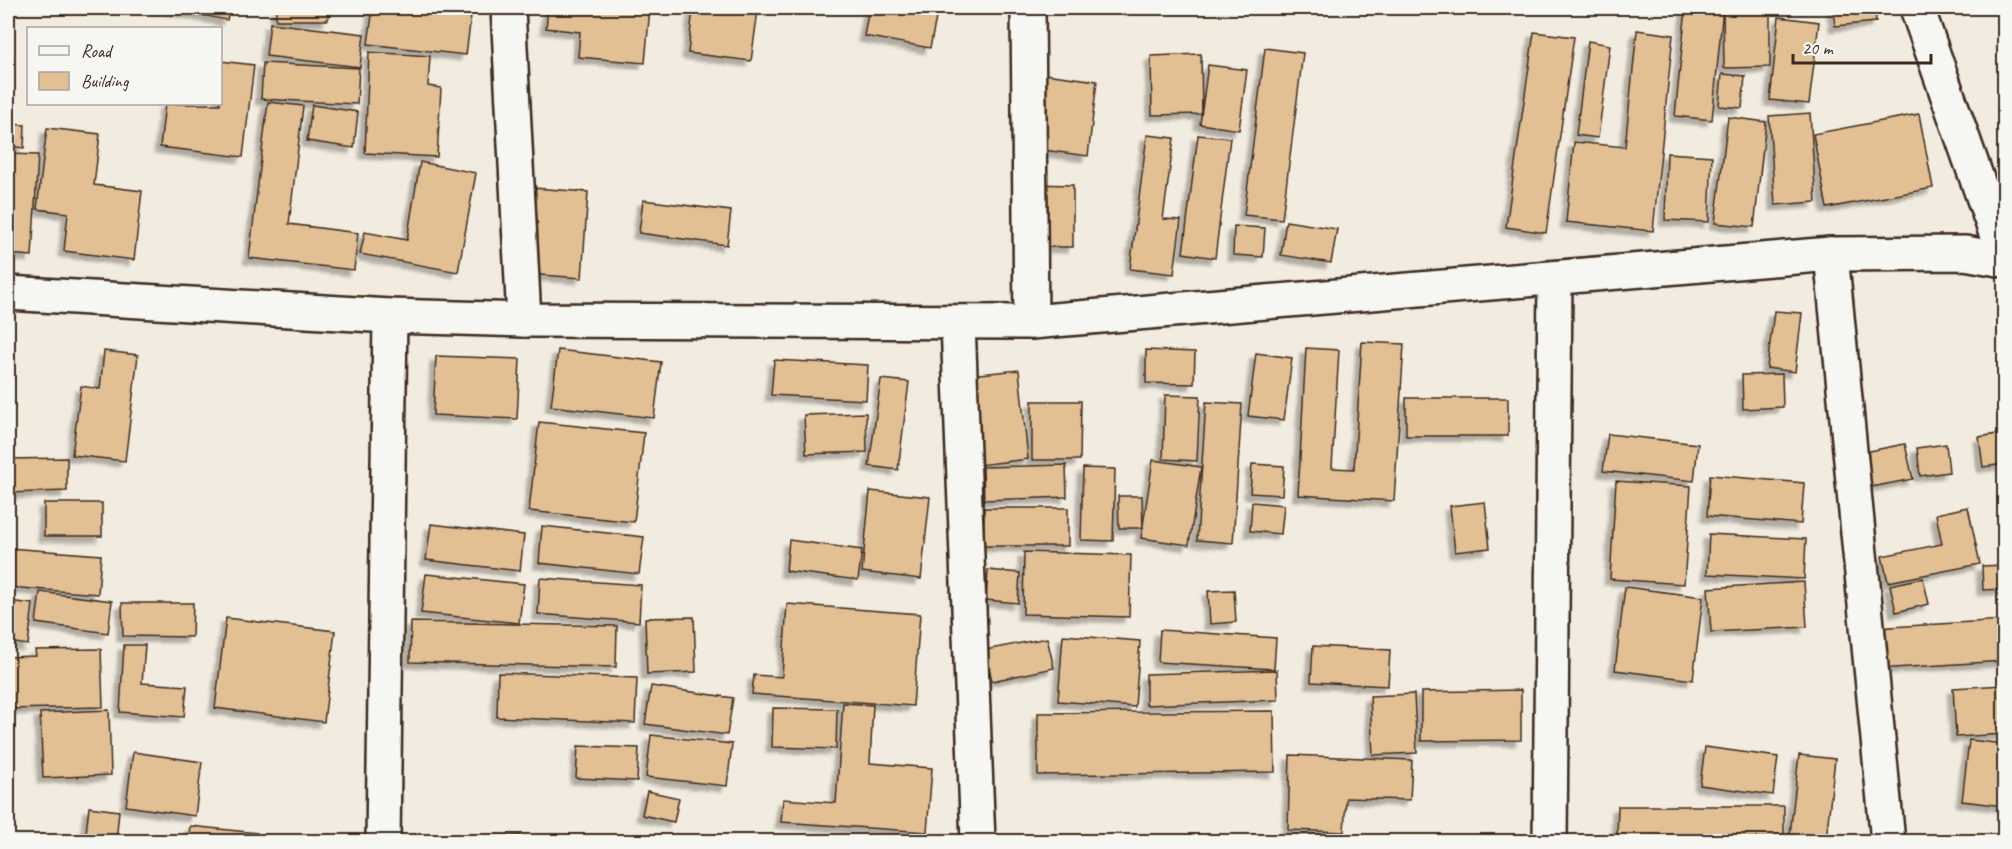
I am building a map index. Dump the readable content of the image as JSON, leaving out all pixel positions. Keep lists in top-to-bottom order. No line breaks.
{"legend":["Road","Building"],"scale_bar":"20 m"}
